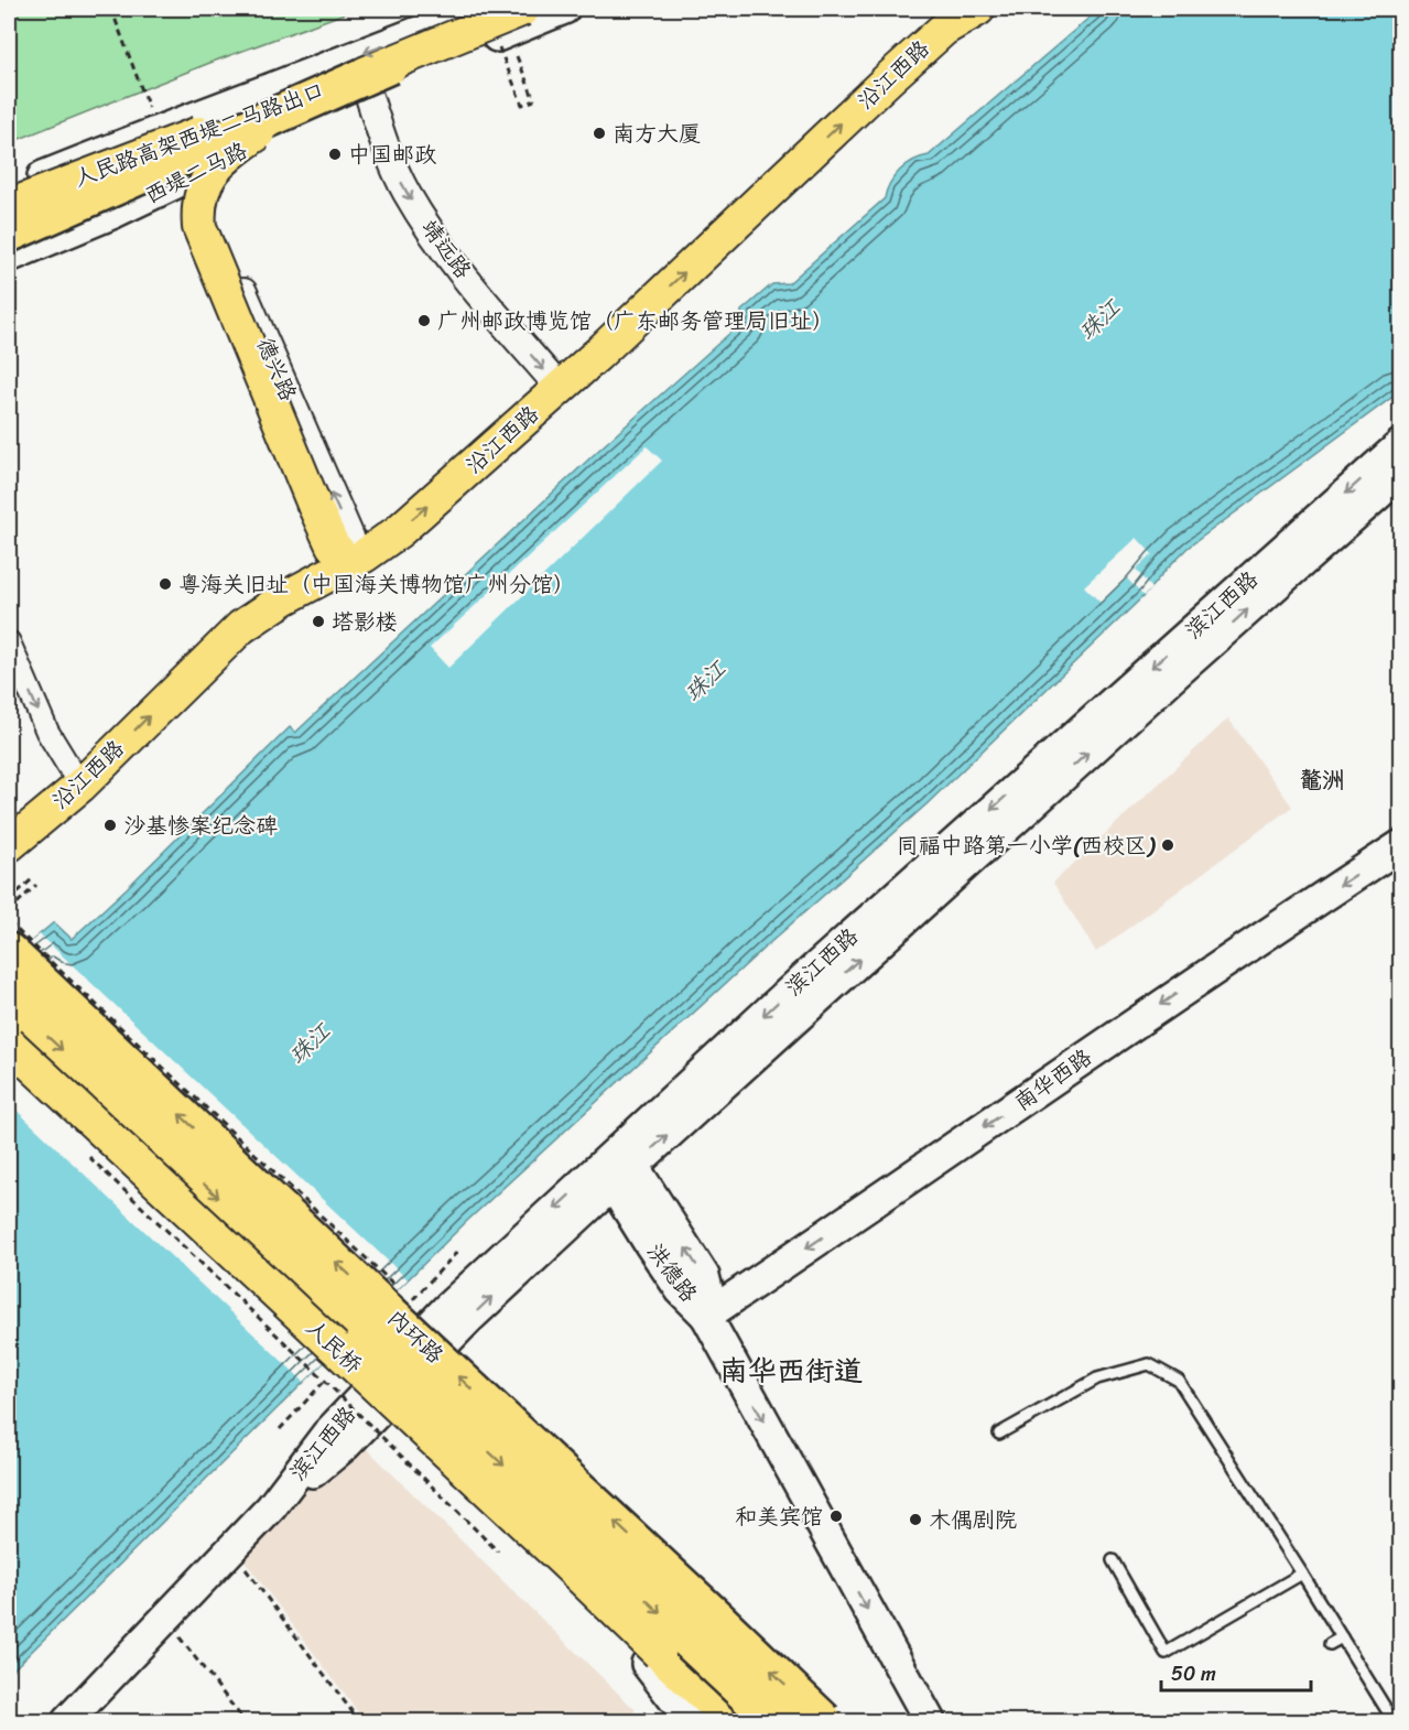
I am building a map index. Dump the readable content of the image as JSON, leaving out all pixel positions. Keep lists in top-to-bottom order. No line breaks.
{"streets":{"highway":["内环路"],"main road":["沿江西路","人民路高架西堤二马路出口","西堤二马路","滨江西路","南华西路","洪德路","人民桥"],"street":["靖远路","德兴路"]},"crossings":[["沿江西路","靖远路"],["沿江西路","德兴路"],["人民路高架西堤二马路出口","西堤二马路"],["人民路高架西堤二马路出口","靖远路"],["西堤二马路","靖远路"],["西堤二马路","德兴路"],["滨江西路","洪德路"],["南华西路","洪德路"]],"one_way":["沿江西路","靖远路","德兴路","南华西路"],"districts":["鼇洲","南华西街道"],"water":["珠江"],"places":["南方大厦","中国邮政","广州邮政博览馆（广东邮务管理局旧址）","粤海关旧址（中国海关博物馆广州分馆）","塔影楼","沙基惨案纪念碑","同福中路第一小学(西校区)","和美宾馆","木偶剧院"],"scale_bar":"50 m"}
